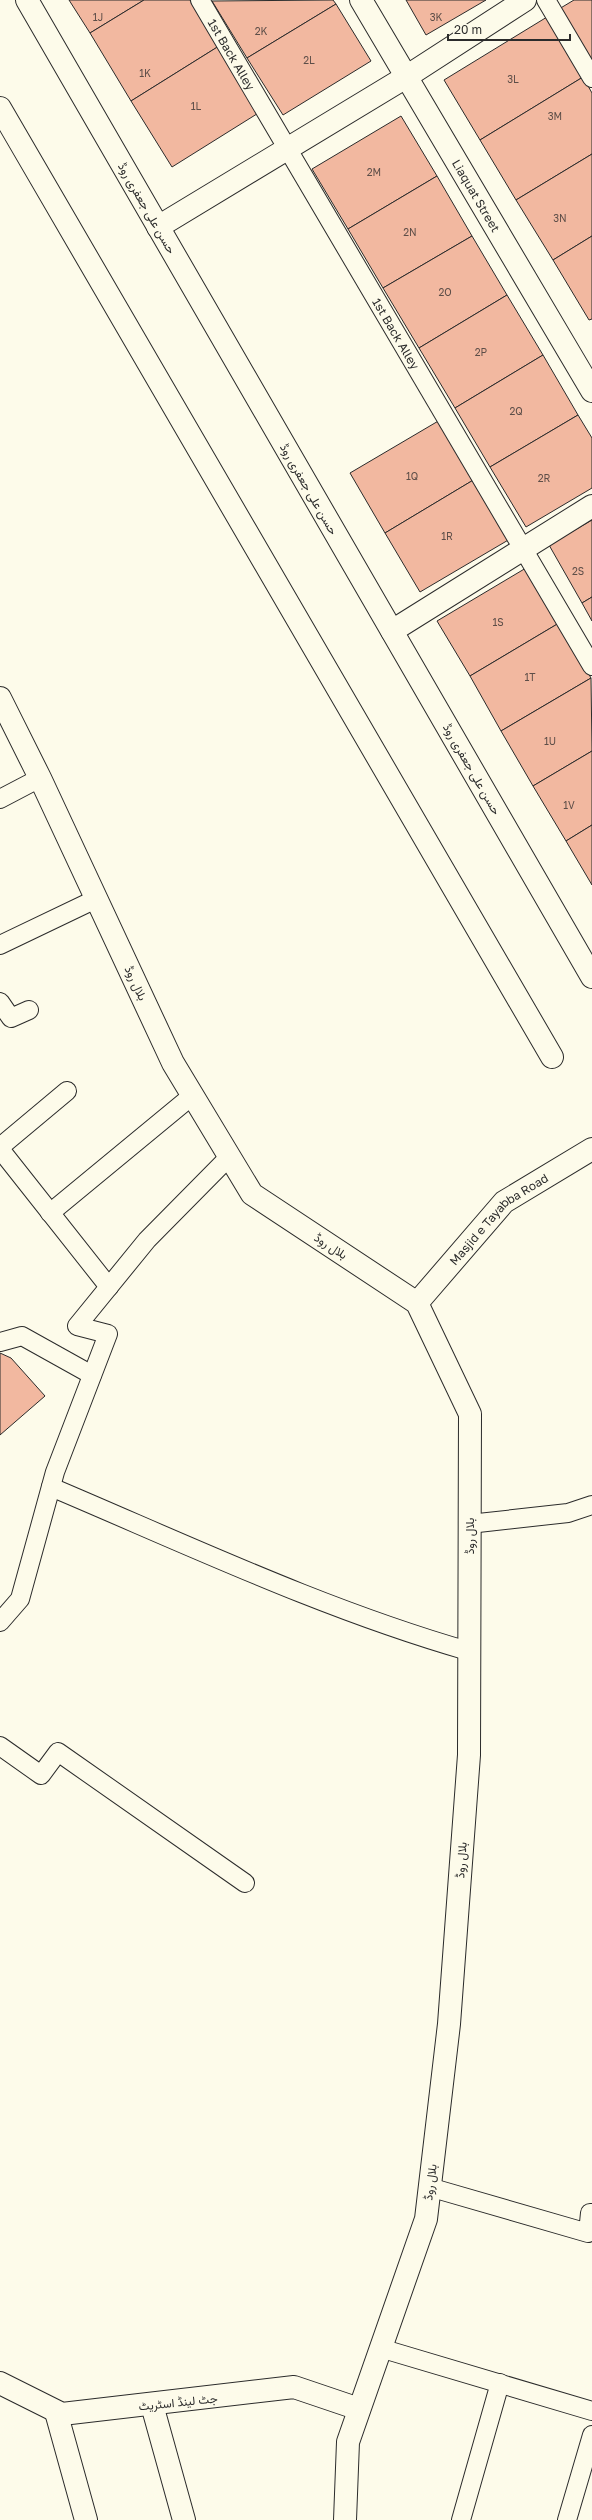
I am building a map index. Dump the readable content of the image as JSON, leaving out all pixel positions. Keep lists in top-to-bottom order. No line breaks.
{"streets":{"street":["Liaquat Street","حسن علی جعفری روڈ","بلال روڈ","Masjid e Tayabba Road","جٹ لینڈ اسٹریٹ"],"lane":["1st Back Alley"]},"crossings":[["بلال روڈ","Masjid e Tayabba Road"],["بلال روڈ","جٹ لینڈ اسٹریٹ"]],"house_numbers":["1J","3K","2K","2L","1K","3L","1L","3M","2M","3N","2N","2O","2P","2Q","1Q","2R","1R","2S","1S","1T","1U","1V"],"scale_bar":"20 m"}
